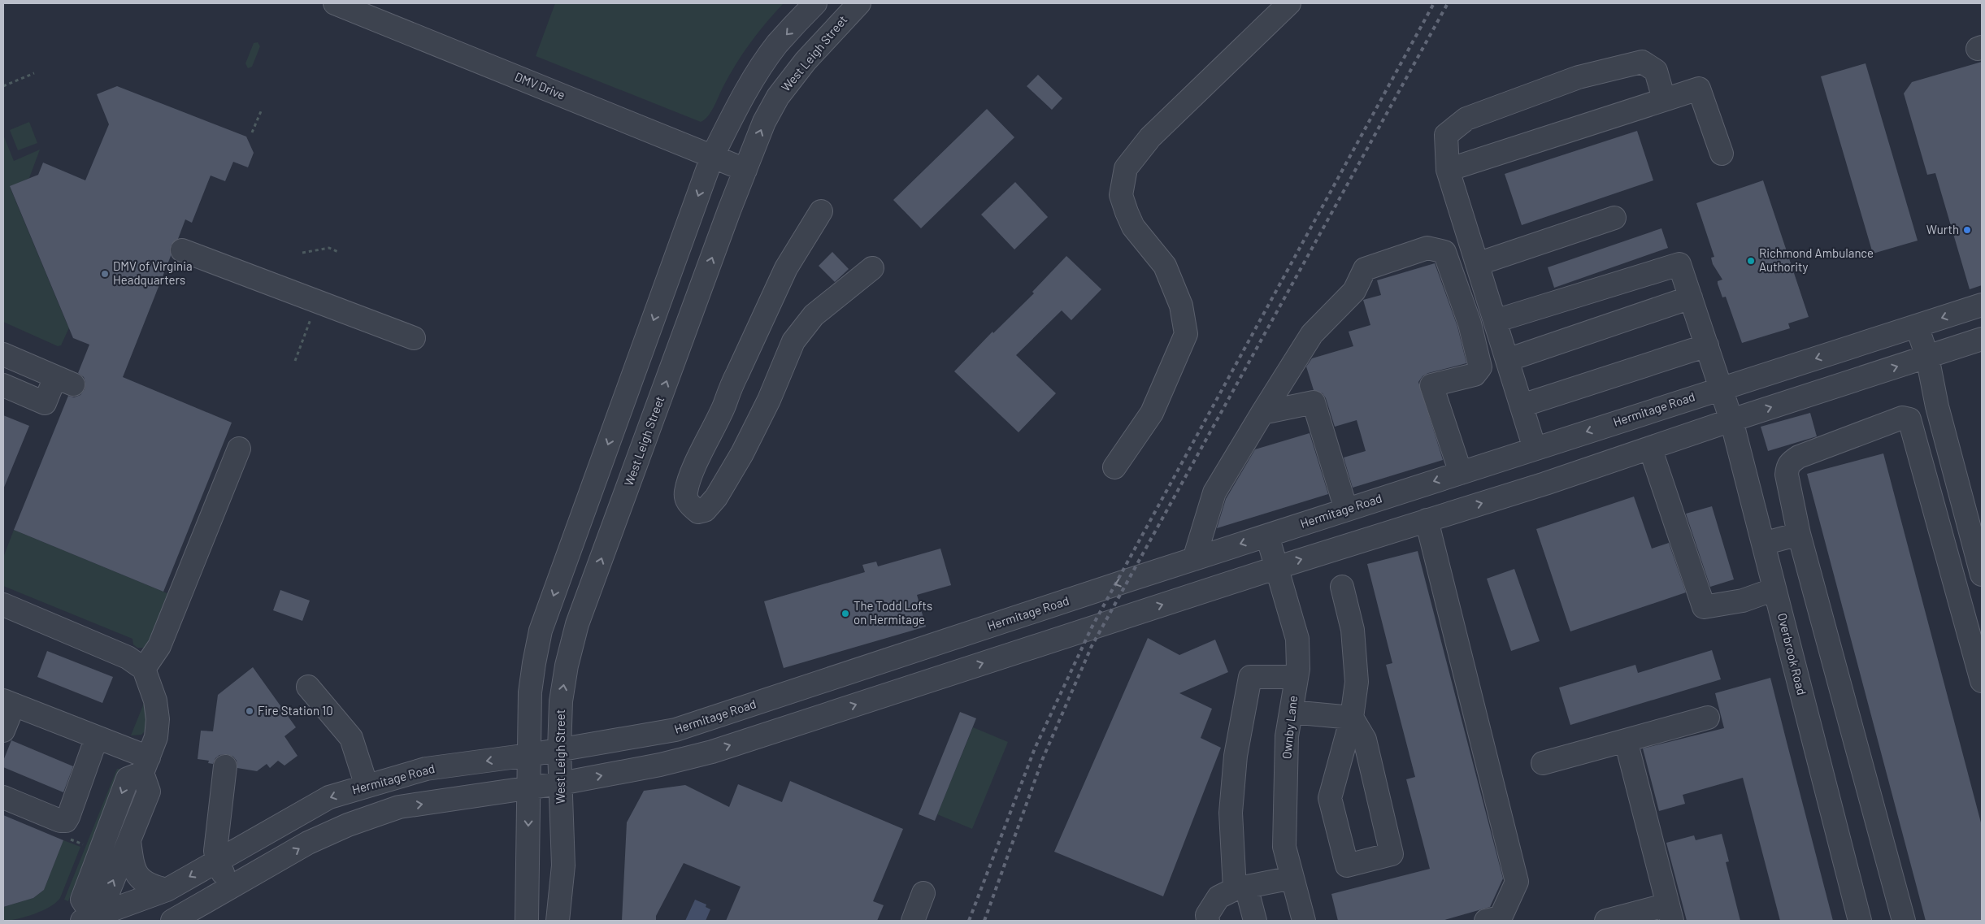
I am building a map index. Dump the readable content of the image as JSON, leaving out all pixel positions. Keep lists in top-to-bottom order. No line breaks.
{"streets":{"street":["West Leigh Street","DMV Drive","Hermitage Road","Overbrook Road","Ownby Lane"]},"crossings":[["West Leigh Street","DMV Drive"],["West Leigh Street","Hermitage Road"],["Hermitage Road","Overbrook Road"],["Hermitage Road","Ownby Lane"]],"places":["Wurth","Richmond Ambulance Authority","DMV of Virginia Headquarters","The Todd Lofts on Hermitage","Fire Station 10"]}
